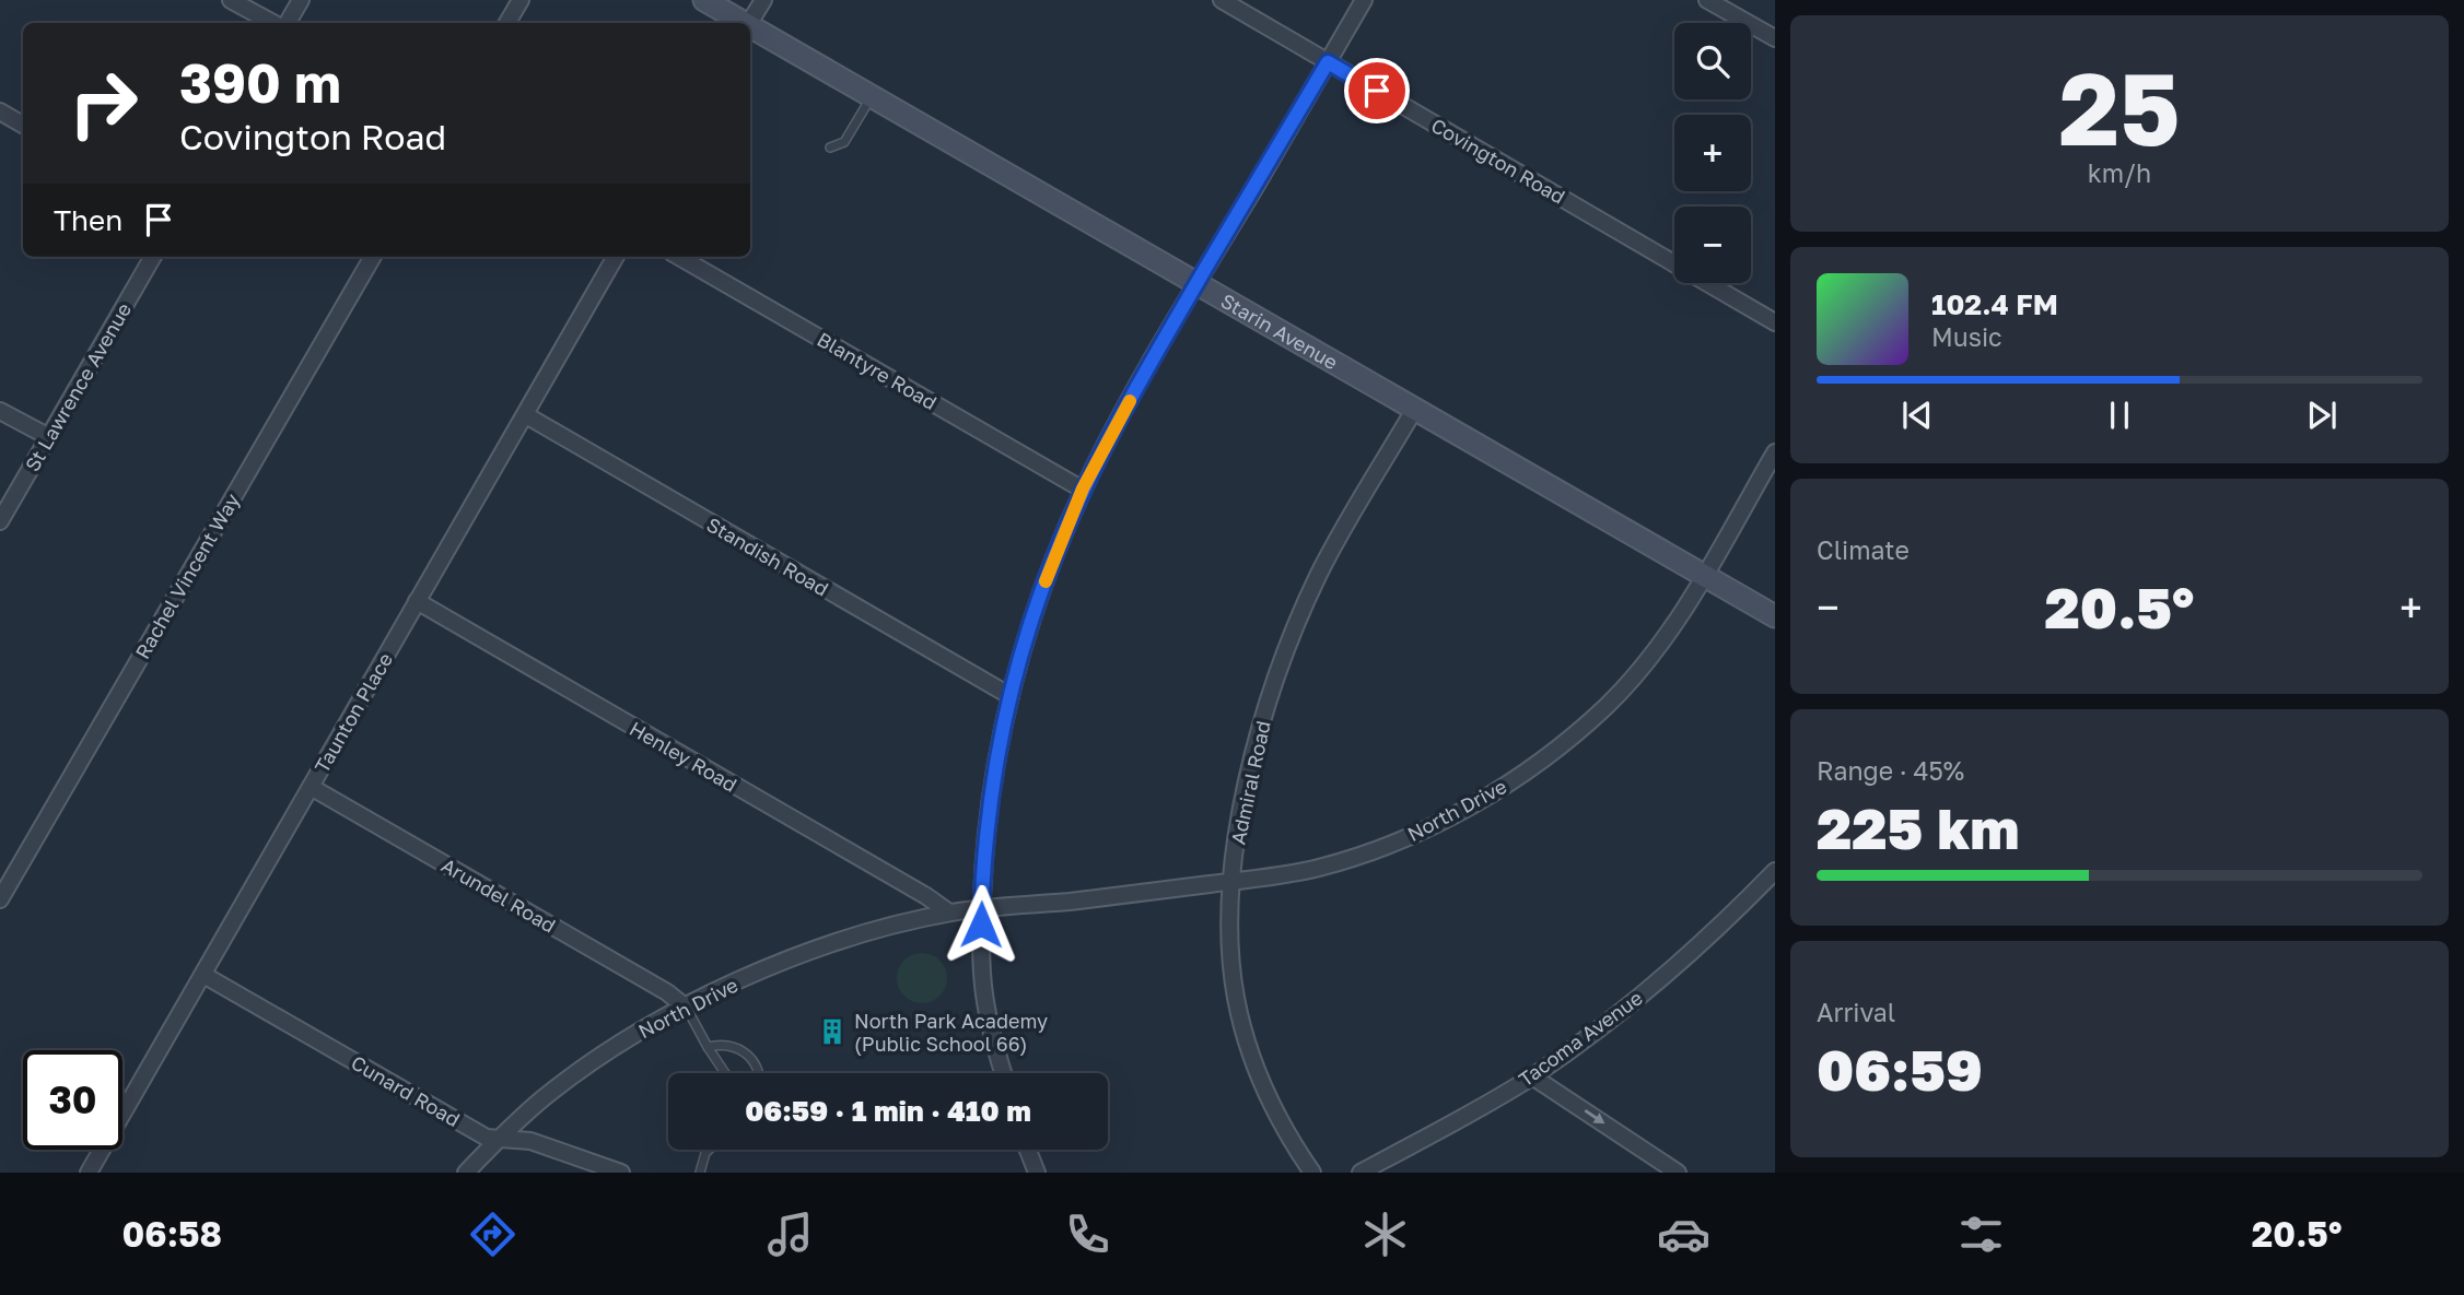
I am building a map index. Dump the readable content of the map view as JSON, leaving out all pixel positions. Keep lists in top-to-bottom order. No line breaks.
{"streets":{"street":["Covington Road","Starin Avenue","Blantyre Road","St Lawrence Avenue","Standish Road","Rachel Vincent Way","Taunton Place","Henley Road","Admiral Road","North Drive","Arundel Road","Tacoma Avenue","Cunard Road"]},"crossings":[["Starin Avenue","Admiral Road"],["Starin Avenue","North Drive"],["Standish Road","Taunton Place"],["Taunton Place","Henley Road"],["Taunton Place","Arundel Road"],["Taunton Place","Cunard Road"],["Henley Road","North Drive"],["Admiral Road","North Drive"],["North Drive","Arundel Road"],["North Drive","Cunard Road"]],"places":{"building":["North Park Academy (Public School 66)"]},"page":{"tile":[["25","km/h"],"Climate",["Range · 45%","225 km"],["Arrival","06:59"]],"map_buttons":["+","−"],"turn":["390 m","Covington Road"],"then":"Then","song":["102.4 FM","Music"],"heat":["−","20.5°","+"],"limit":"30","trip":"06:59 · 1 min · 410 m","tabs":["06:58","20.5°"]}}
